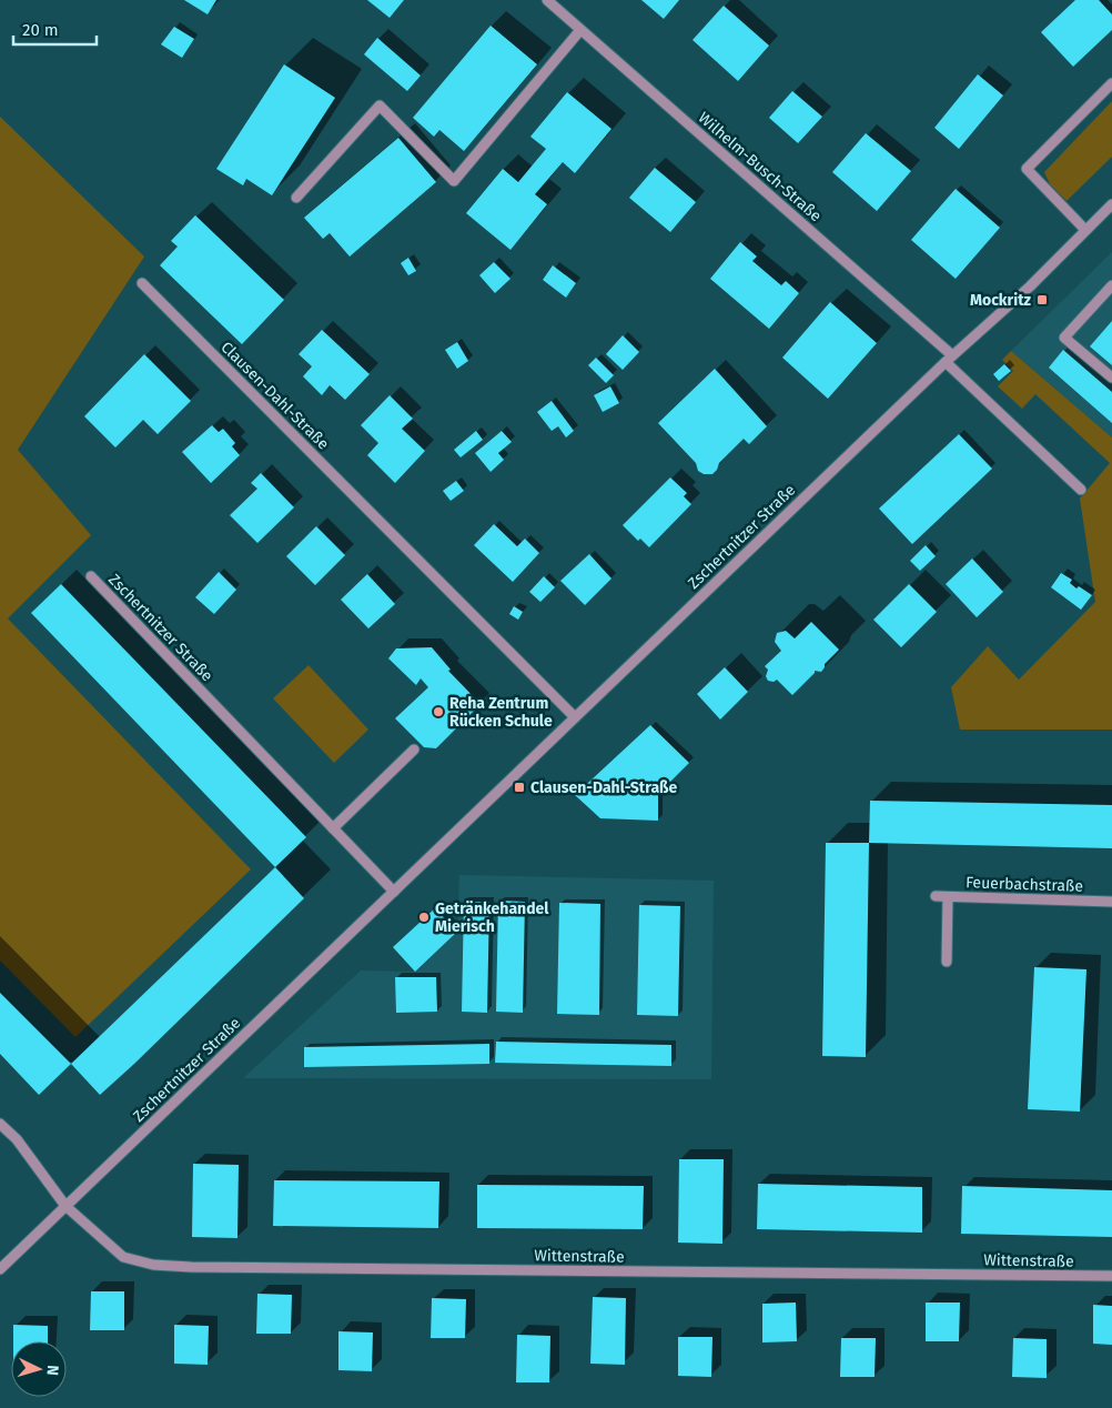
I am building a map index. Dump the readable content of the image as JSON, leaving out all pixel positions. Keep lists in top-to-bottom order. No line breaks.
{"streets":{"street":["Wilhelm-Busch-Straße","Clausen-Dahl-Straße","Zschertnitzer Straße","Feuerbachstraße","Wittenstraße"]},"crossings":[["Wilhelm-Busch-Straße","Zschertnitzer Straße"],["Clausen-Dahl-Straße","Zschertnitzer Straße"],["Zschertnitzer Straße","Wittenstraße"]],"places":{"transit":["Mockritz","Clausen-Dahl-Straße"],"other":["Reha Zentrum Rücken Schule","Getränkehandel Mierisch"]},"scale_bar":"20 m","north":"right"}
